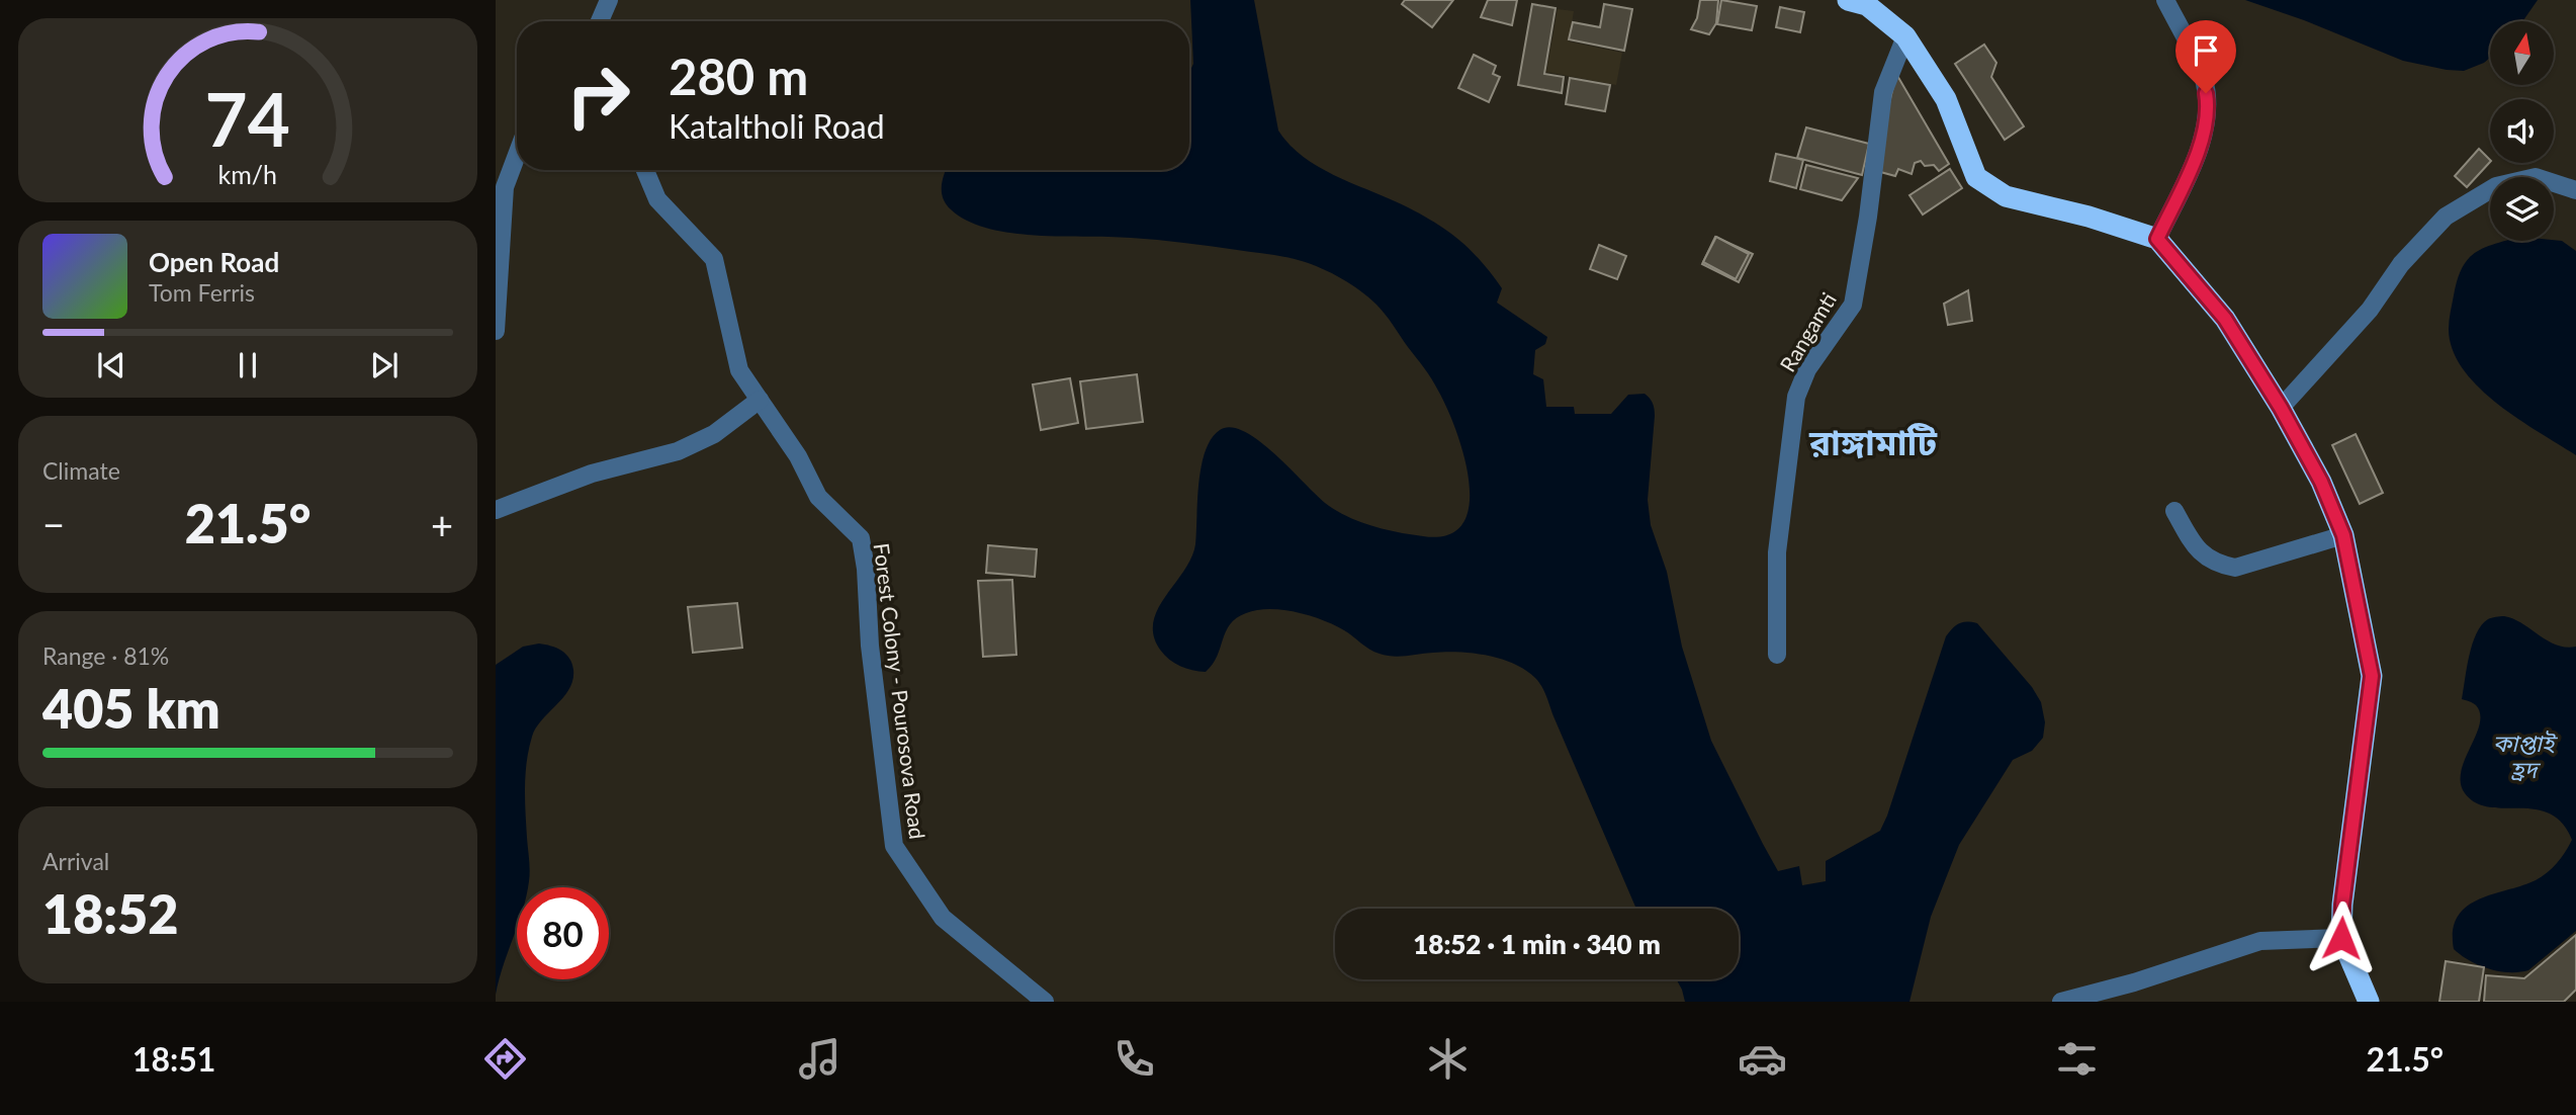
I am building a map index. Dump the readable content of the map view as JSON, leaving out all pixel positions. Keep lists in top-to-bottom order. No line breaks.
{"streets":{"street":["Rangamti","Forest Colony - Pourosova Road"]},"districts":["রাঙ্গামাটি"],"water":["কাপ্তাই হ্রদ"],"north":"top","page":{"turn":["280 m","Kataltholi Road"],"song":["Open Road","Tom Ferris"],"tile":["Climate",["Range · 81%","405 km"],["Arrival","18:52"]],"heat":["−","21.5°","+"],"limit":"80","trip":"18:52 · 1 min · 340 m","tabs":["18:51","21.5°"],"gauge":["74","km/h"]}}
